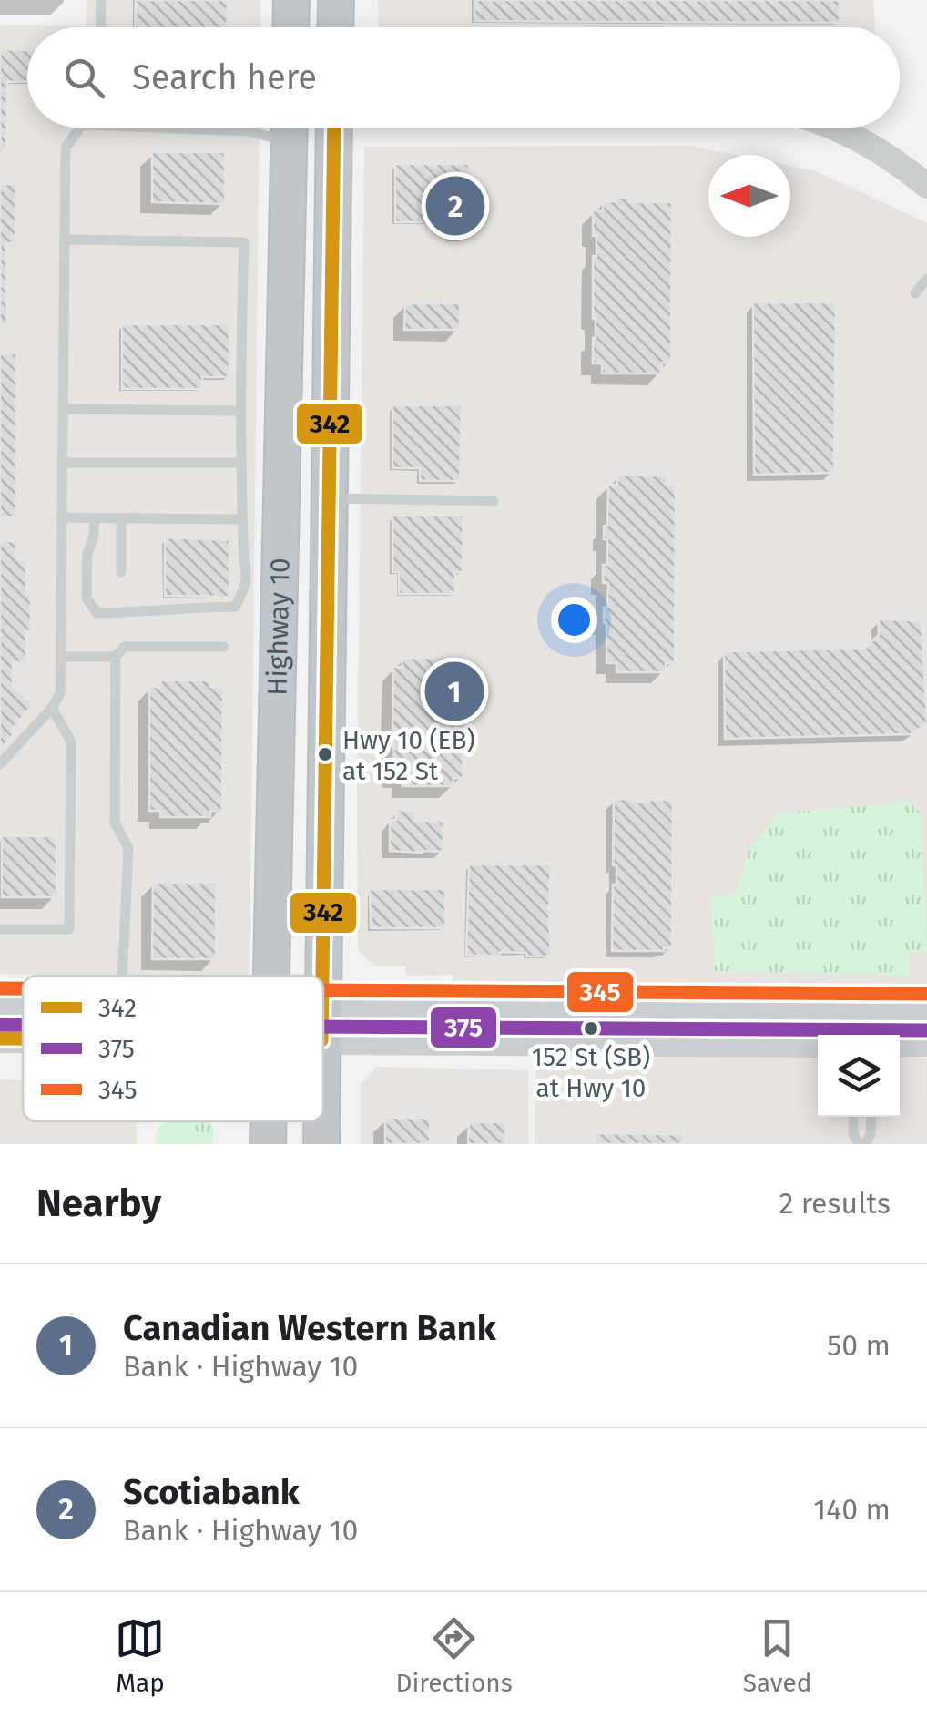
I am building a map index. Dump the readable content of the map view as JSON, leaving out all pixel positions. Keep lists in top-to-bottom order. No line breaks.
{"streets":{"highway":["Highway 10"]},"places":["Hwy 10 (EB) at 152 St","152 St (SB) at Hwy 10"],"lines":["transit line 342","transit line 345","transit line 375"],"legend":["342","375","345"],"north":"left","page":{"search":"Search here","pins":["2","1"],"heading":["Nearby","2 results"],"list":[{"mark":"1","name":"Canadian Western Bank","note":"Bank · Highway 10","value":"50 m"},{"mark":"2","name":"Scotiabank","note":"Bank · Highway 10","value":"140 m"}],"nav":["Map","Directions","Saved"]}}
